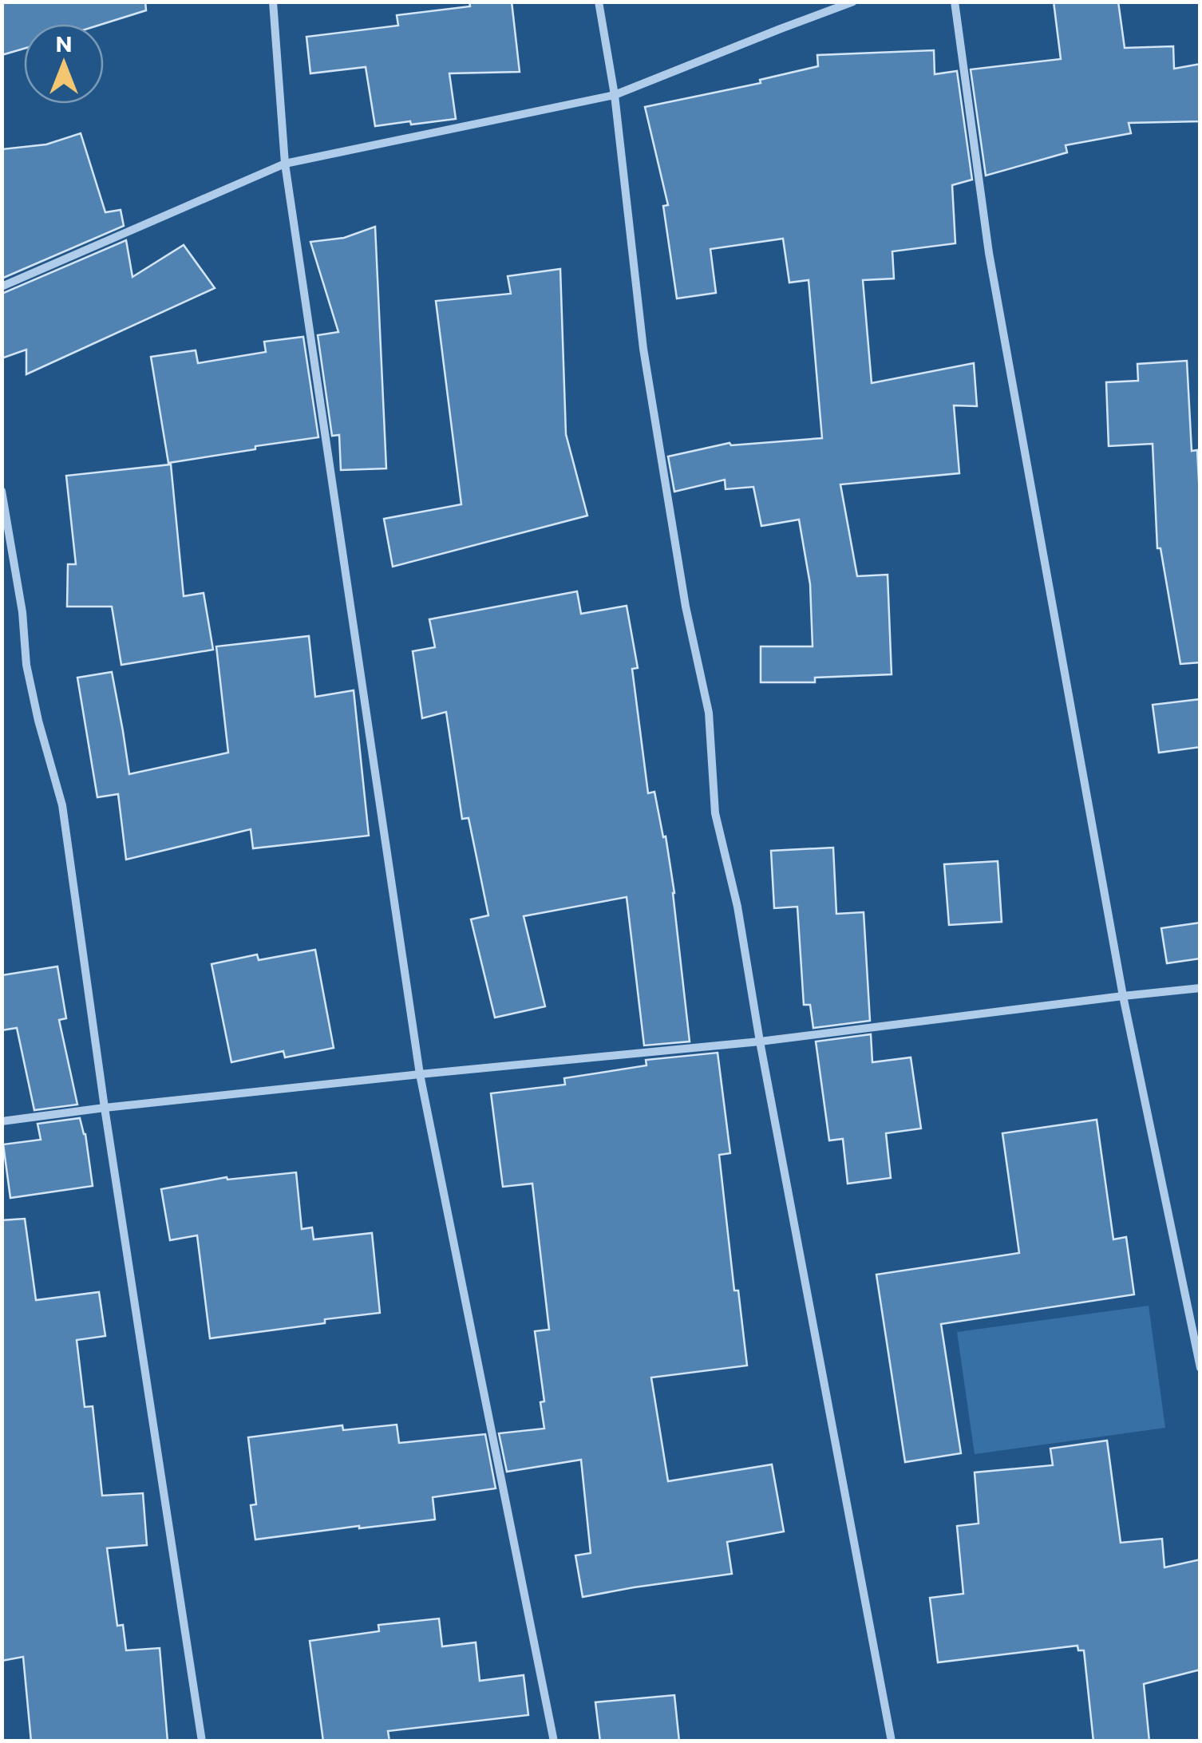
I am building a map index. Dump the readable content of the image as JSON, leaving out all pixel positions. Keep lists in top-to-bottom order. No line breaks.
{"north":"top"}
